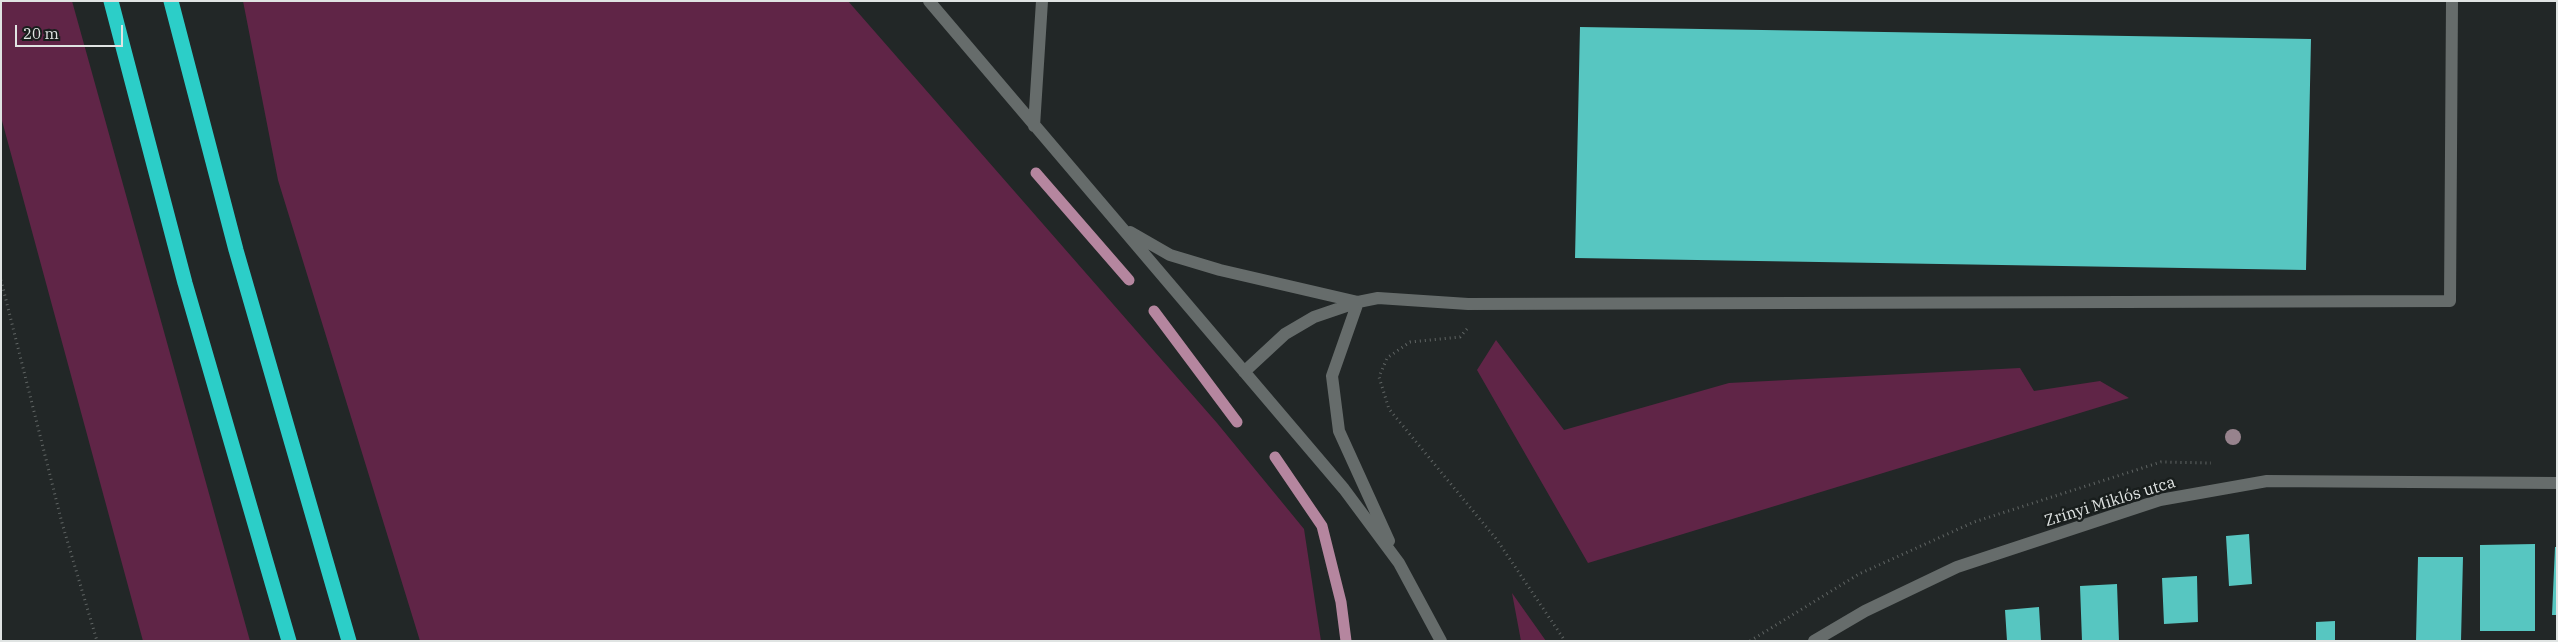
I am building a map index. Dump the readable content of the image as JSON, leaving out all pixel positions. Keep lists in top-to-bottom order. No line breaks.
{"streets":{"street":["Zrínyi Miklós utca"]},"scale_bar":"20 m"}
